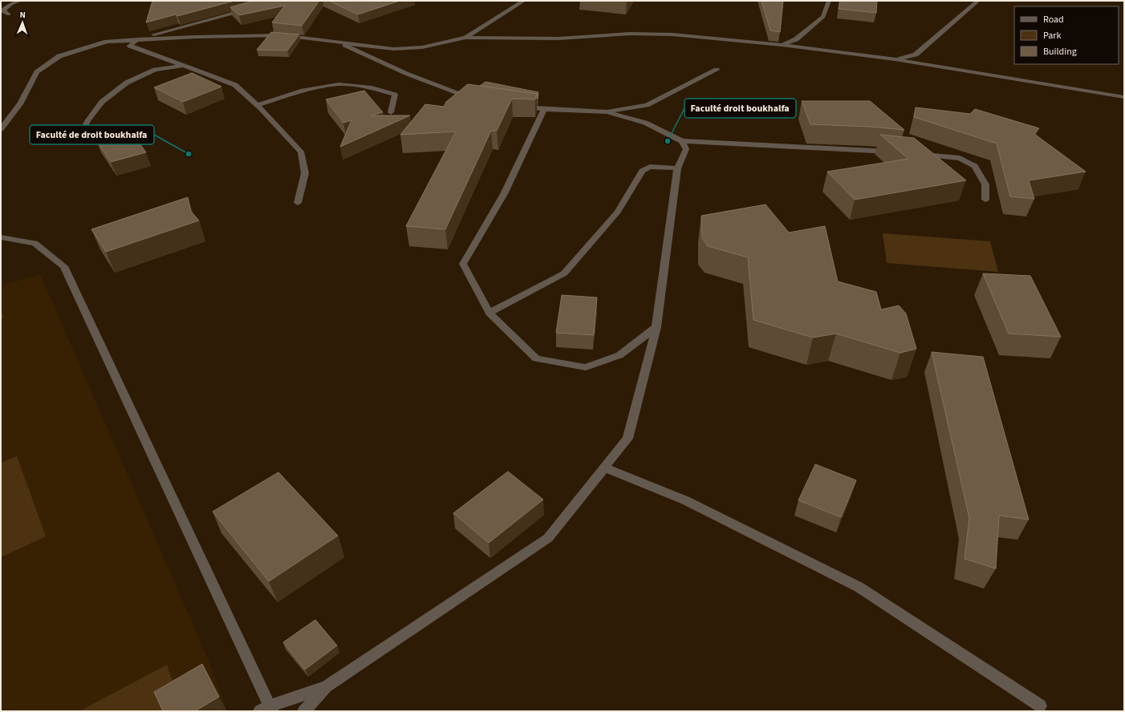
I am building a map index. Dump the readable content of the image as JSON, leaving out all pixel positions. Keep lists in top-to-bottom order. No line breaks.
{"places":["Faculté droit boukhalfa","Faculté de droit boukhalfa"],"legend":["Road","Park","Building"],"north":"top"}
